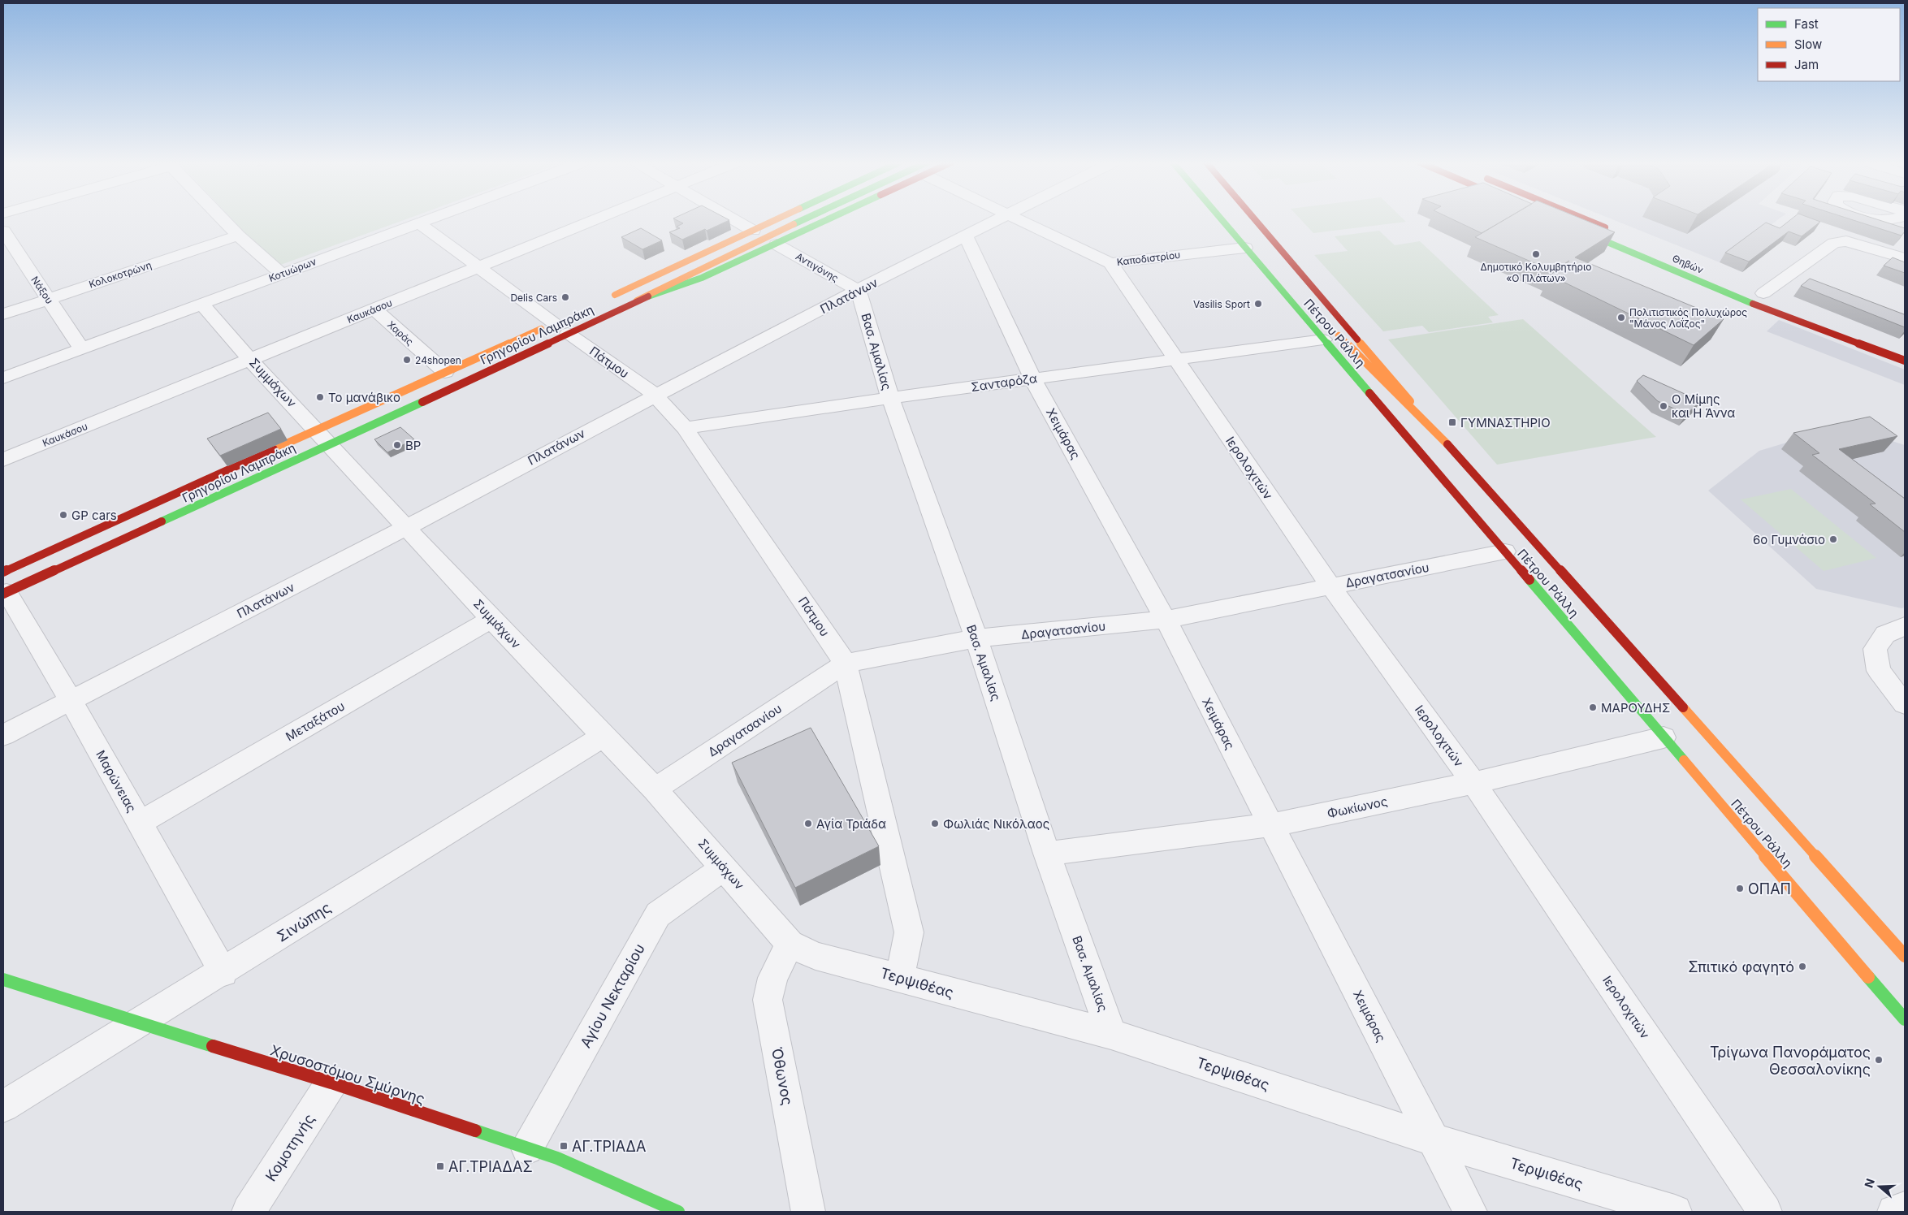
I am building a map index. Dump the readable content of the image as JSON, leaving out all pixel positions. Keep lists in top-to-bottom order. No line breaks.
{"streets":{"main road":["Θηβών","Πέτρου Ράλλη","Γρηγορίου Λαμπράκη","Χρυσοστόμου Σμύρνης"],"street":["Καποδιστρίου","Αντιγόνης","Κοτυώρων","Κολοκοτρώνη","Νάξου","Πλατάνων","Καυκάσου","Χαράς","Βασ. Αμαλίας","Πάτμου","Συμμάχων","Σανταρόζα","Χειμάρας","Ιερολοχιτών","Δραγατσανίου","Μεταξάτου","Μαρώνειας","Φωκίωνος","Σινώπης","Τερψιθέας","Αγίου Νεκταρίου","Όθωνος","Κομοτηνής"]},"crossings":[["Καποδιστρίου","Πέτρου Ράλλη"],["Καποδιστρίου","Ιερολοχιτών"],["Αντιγόνης","Πλατάνων"],["Αντιγόνης","Γρηγορίου Λαμπράκη"],["Αντιγόνης","Βασ. Αμαλίας"],["Κοτυώρων","Νάξου"],["Κοτυώρων","Πάτμου"],["Κοτυώρων","Συμμάχων"],["Κολοκοτρώνη","Νάξου"],["Πλατάνων","Βασ. Αμαλίας"],["Πλατάνων","Πάτμου"],["Πλατάνων","Συμμάχων"],["Πλατάνων","Χειμάρας"],["Πλατάνων","Μαρώνειας"],["Καυκάσου","Χαράς"],["Καυκάσου","Πάτμου"],["Καυκάσου","Συμμάχων"],["Χαράς","Γρηγορίου Λαμπράκη"],["Πέτρου Ράλλη","Σανταρόζα"],["Πέτρου Ράλλη","Δραγατσανίου"],["Πέτρου Ράλλη","Φωκίωνος"],["Γρηγορίου Λαμπράκη","Πάτμου"],["Γρηγορίου Λαμπράκη","Συμμάχων"],["Γρηγορίου Λαμπράκη","Μαρώνειας"],["Βασ. Αμαλίας","Σανταρόζα"],["Βασ. Αμαλίας","Δραγατσανίου"],["Βασ. Αμαλίας","Φωκίωνος"],["Βασ. Αμαλίας","Τερψιθέας"],["Πάτμου","Σανταρόζα"],["Πάτμου","Δραγατσανίου"],["Πάτμου","Τερψιθέας"],["Συμμάχων","Δραγατσανίου"],["Συμμάχων","Μεταξάτου"],["Συμμάχων","Σινώπης"],["Συμμάχων","Τερψιθέας"],["Συμμάχων","Αγίου Νεκταρίου"],["Συμμάχων","Όθωνος"],["Σανταρόζα","Χειμάρας"],["Σανταρόζα","Ιερολοχιτών"],["Χειμάρας","Δραγατσανίου"],["Χειμάρας","Φωκίωνος"],["Χειμάρας","Τερψιθέας"],["Ιερολοχιτών","Δραγατσανίου"],["Ιερολοχιτών","Φωκίωνος"],["Μεταξάτου","Μαρώνειας"],["Μαρώνειας","Σινώπης"],["Σινώπης","Χρυσοστόμου Σμύρνης"],["Τερψιθέας","Όθωνος"],["Αγίου Νεκταρίου","Χρυσοστόμου Σμύρνης"],["Χρυσοστόμου Σμύρνης","Κομοτηνής"]],"places":{"other":["Δημοτικό Κολυμβητήριο «Ο Πλάτων»","Delis Cars","Vasilis Sport","Πολιτιστικός Πολυχώρος \"Μάνος Λοΐζος\"","24shopen","Το μανάβικο","Ο Μίμης και Η Άννα","BP","GP cars","6ο Γυμνάσιο","ΜΑΡΟΥΔΗΣ","Αγία Τριάδα","Φωλιάς Νικόλαος","ΟΠΑΠ","Σπιτικό φαγητό","Τρίγωνα Πανοράματος Θεσσαλονίκης"],"transit":["ΓΥΜΝΑΣΤΗΡΙΟ","ΑΓ.ΤΡΙΑΔΑ","ΑΓ.ΤΡΙΑΔΑΣ"]},"legend":["Fast","Slow","Jam"],"north":"left"}
